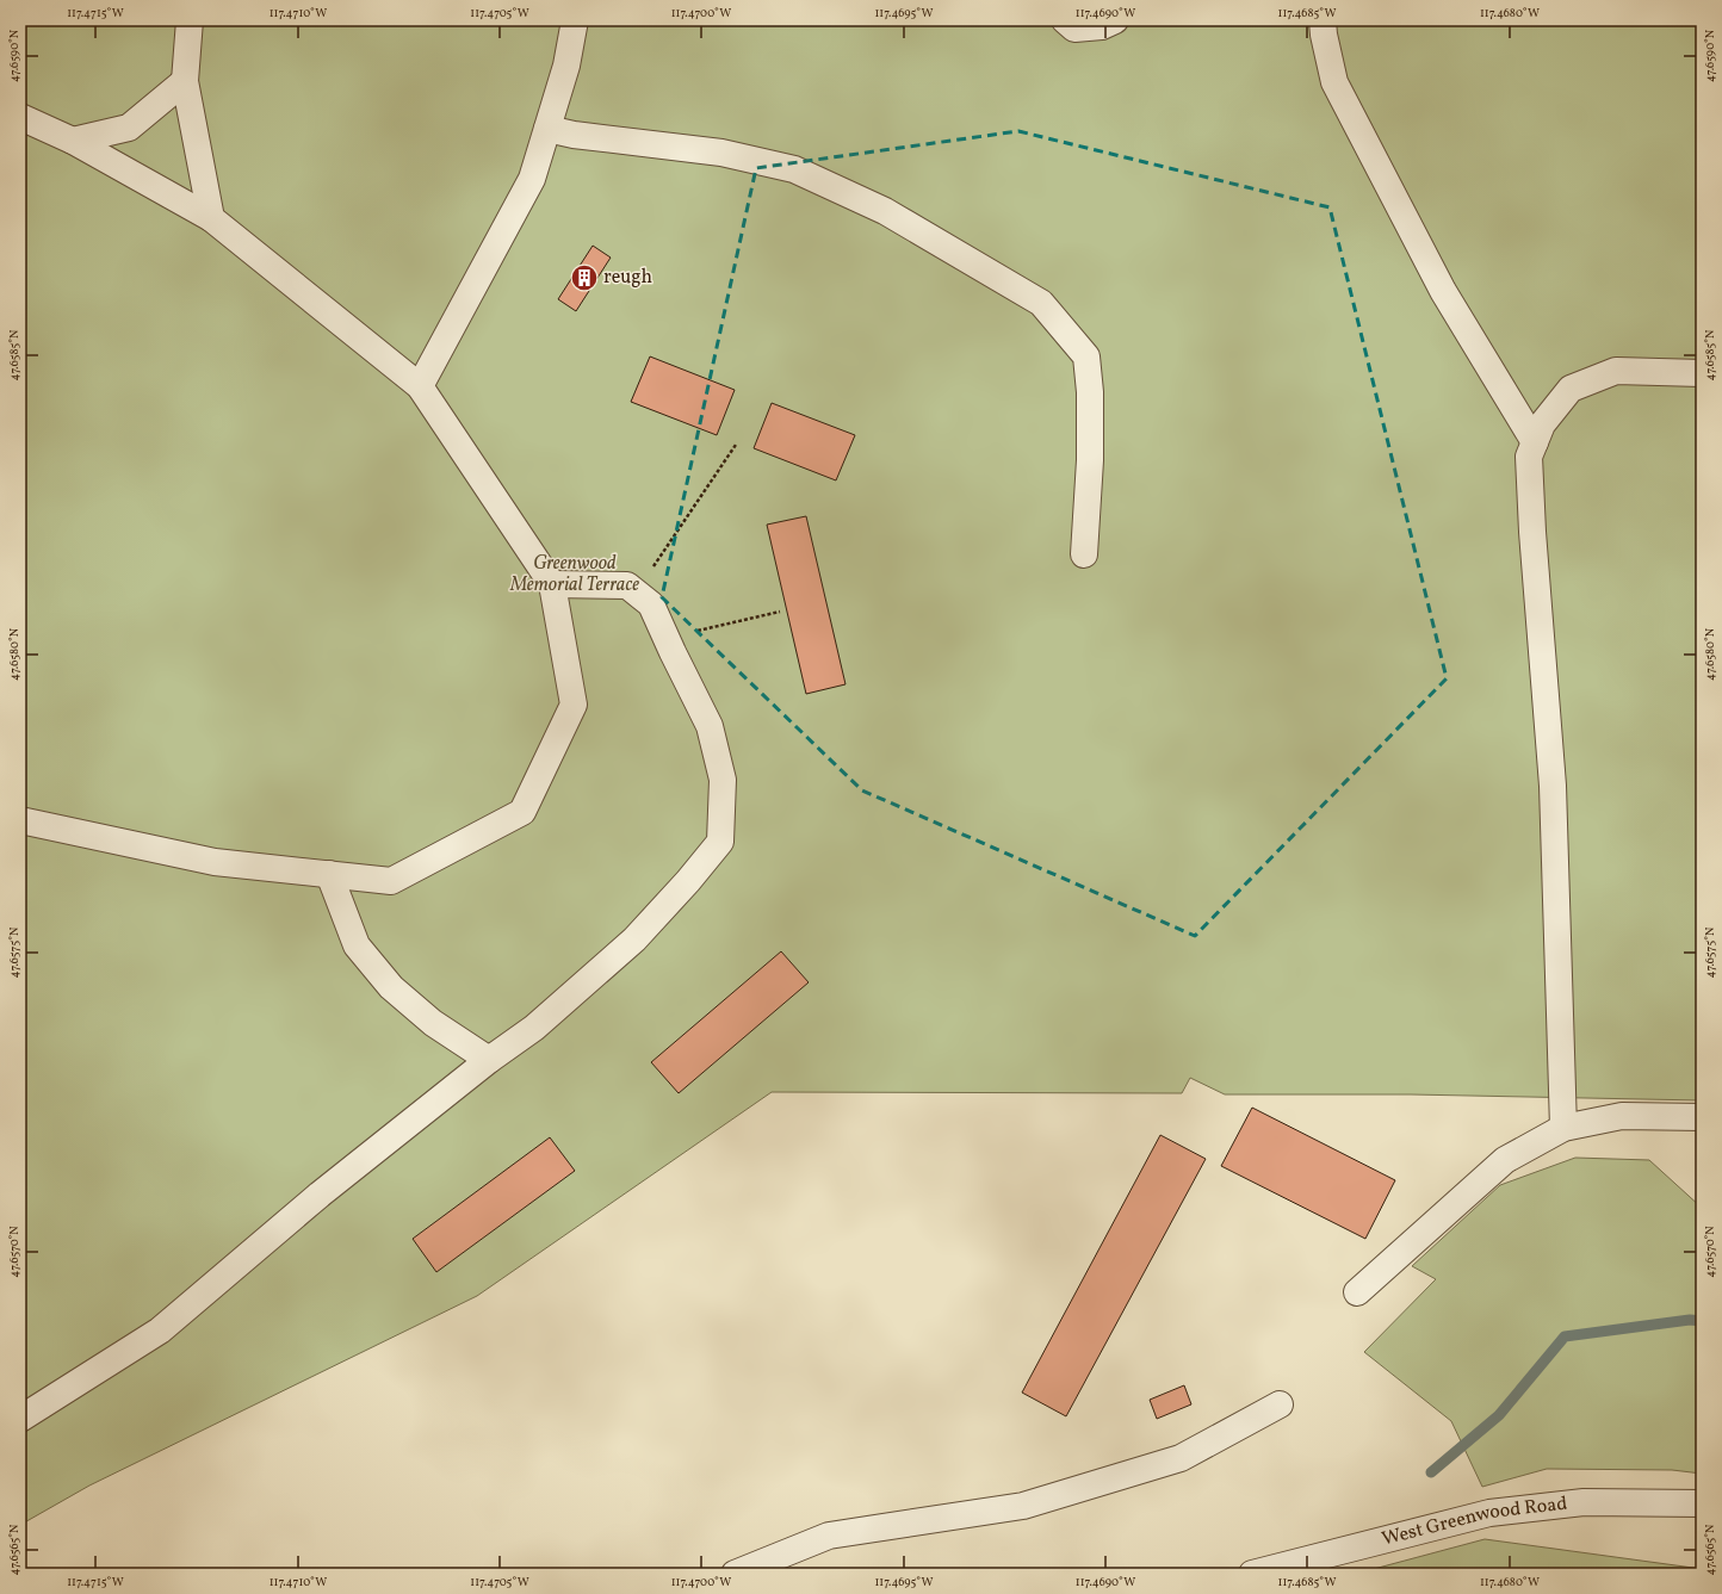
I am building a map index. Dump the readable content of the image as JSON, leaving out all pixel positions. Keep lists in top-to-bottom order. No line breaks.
{"streets":{"street":["West Greenwood Road"]},"parks":["Greenwood Memorial Terrace"],"places":{"building":["reugh"]},"coordinates":["117.4715°W","117.4710°W","117.4705°W","117.4700°W","117.4695°W","117.4690°W","117.4685°W","117.4680°W","47.6590°N","47.6585°N","47.6580°N","47.6575°N","47.6570°N","47.6565°N"]}
